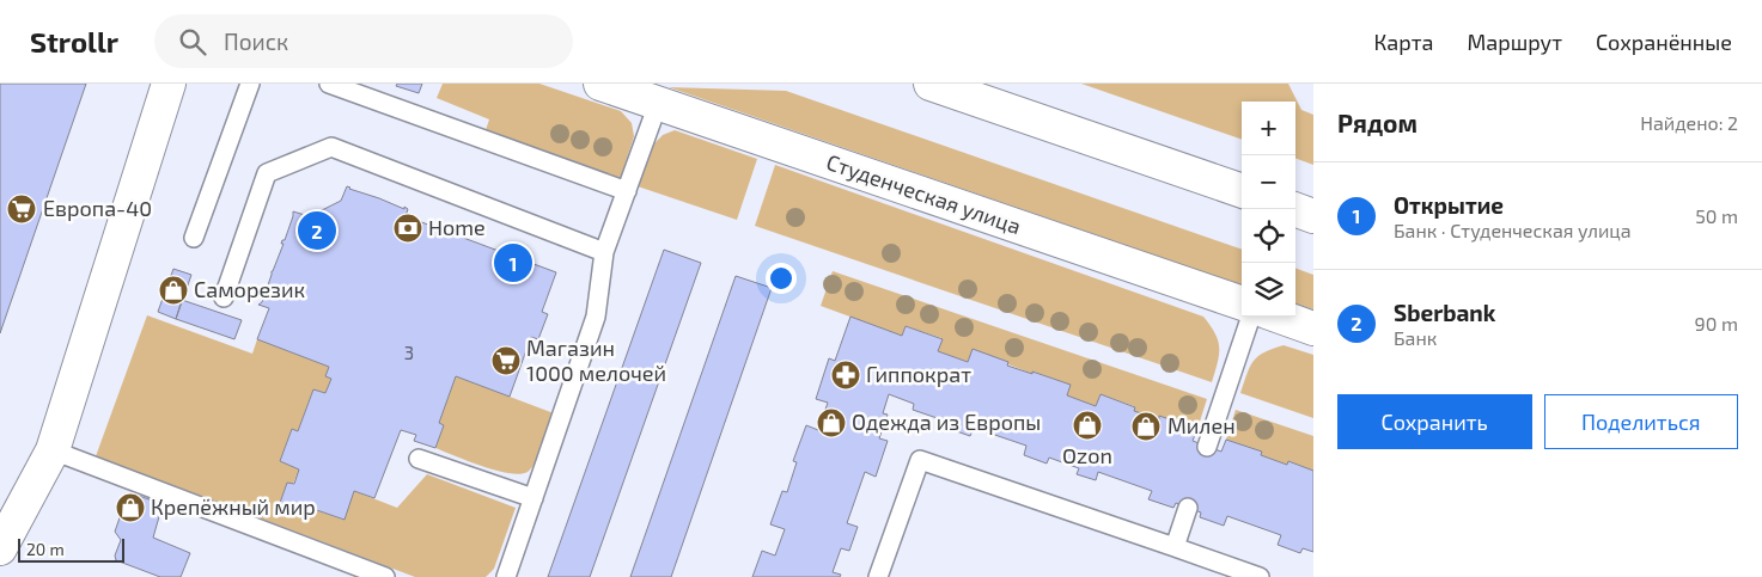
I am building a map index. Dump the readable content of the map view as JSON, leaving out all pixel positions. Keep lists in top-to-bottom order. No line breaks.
{"streets":{"street":["Студенческая улица"]},"places":{"supermarket":["Европа-40","Магазин 1000 мелочей"],"bank":["Home"],"shop":["Саморезик","Одежда из Европы","Ozon","Милен","Крепёжный мир"],"pharmacy":["Гиппократ"]},"house_numbers":["3"],"scale_bar":"20 m","page":{"header":"Strollr","search":"Поиск","nav":["Карта","Маршрут","Сохранённые"],"heading":["Рядом","Найдено: 2"],"map_buttons":["+","−"],"list":[{"mark":"1","name":"Открытие","note":"Банк · Студенческая улица","value":"50 m"},{"mark":"2","name":"Sberbank","note":"Банк","value":"90 m"}],"pins":["2","1"],"buttons":["Сохранить","Поделиться"],"scale":"20 m"}}
